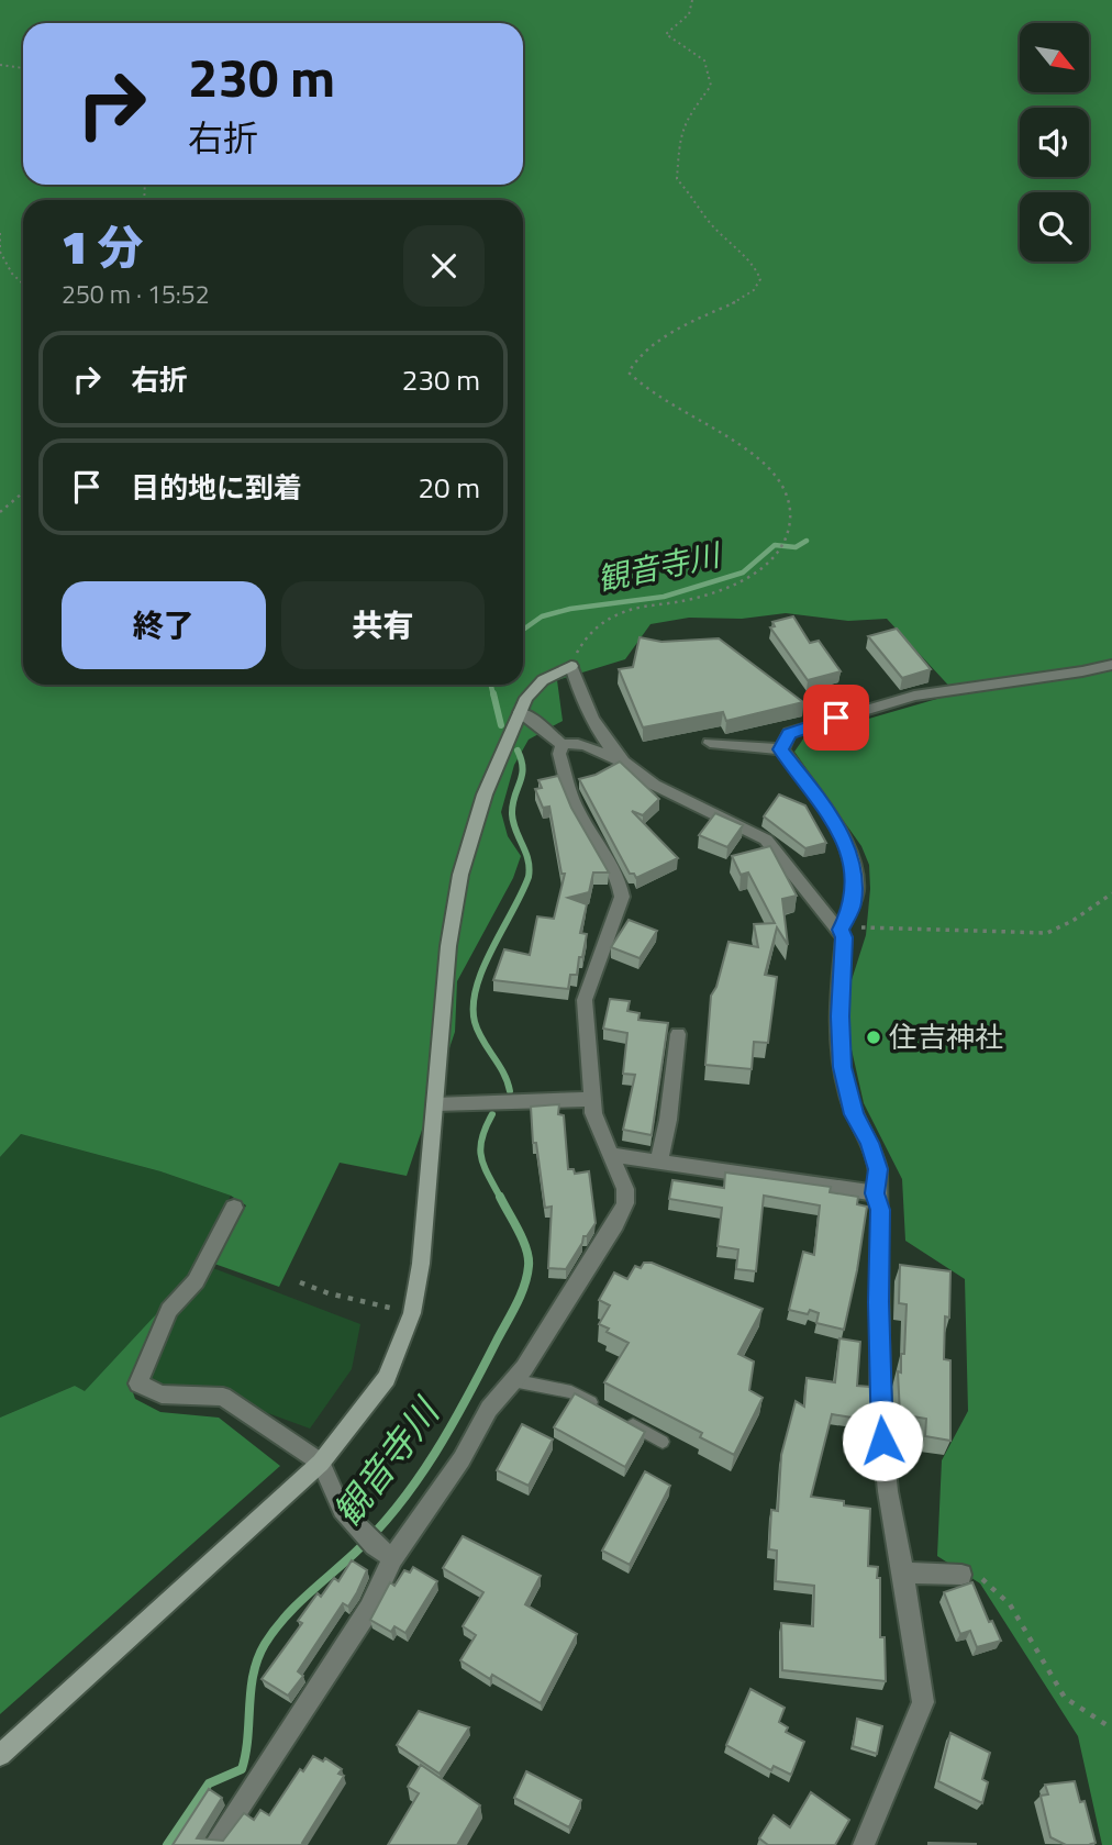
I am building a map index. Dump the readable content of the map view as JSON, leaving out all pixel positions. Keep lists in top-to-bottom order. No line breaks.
{"water":["観音寺川"],"places":["住吉神社"],"north":"bottom right","page":{"turn":["230 m","右折"],"heading":["1 分","250 m · 15:52"],"list":[{"name":"右折","value":"230 m"},{"name":"目的地に到着","value":"20 m"}],"buttons":["終了","共有"]}}
